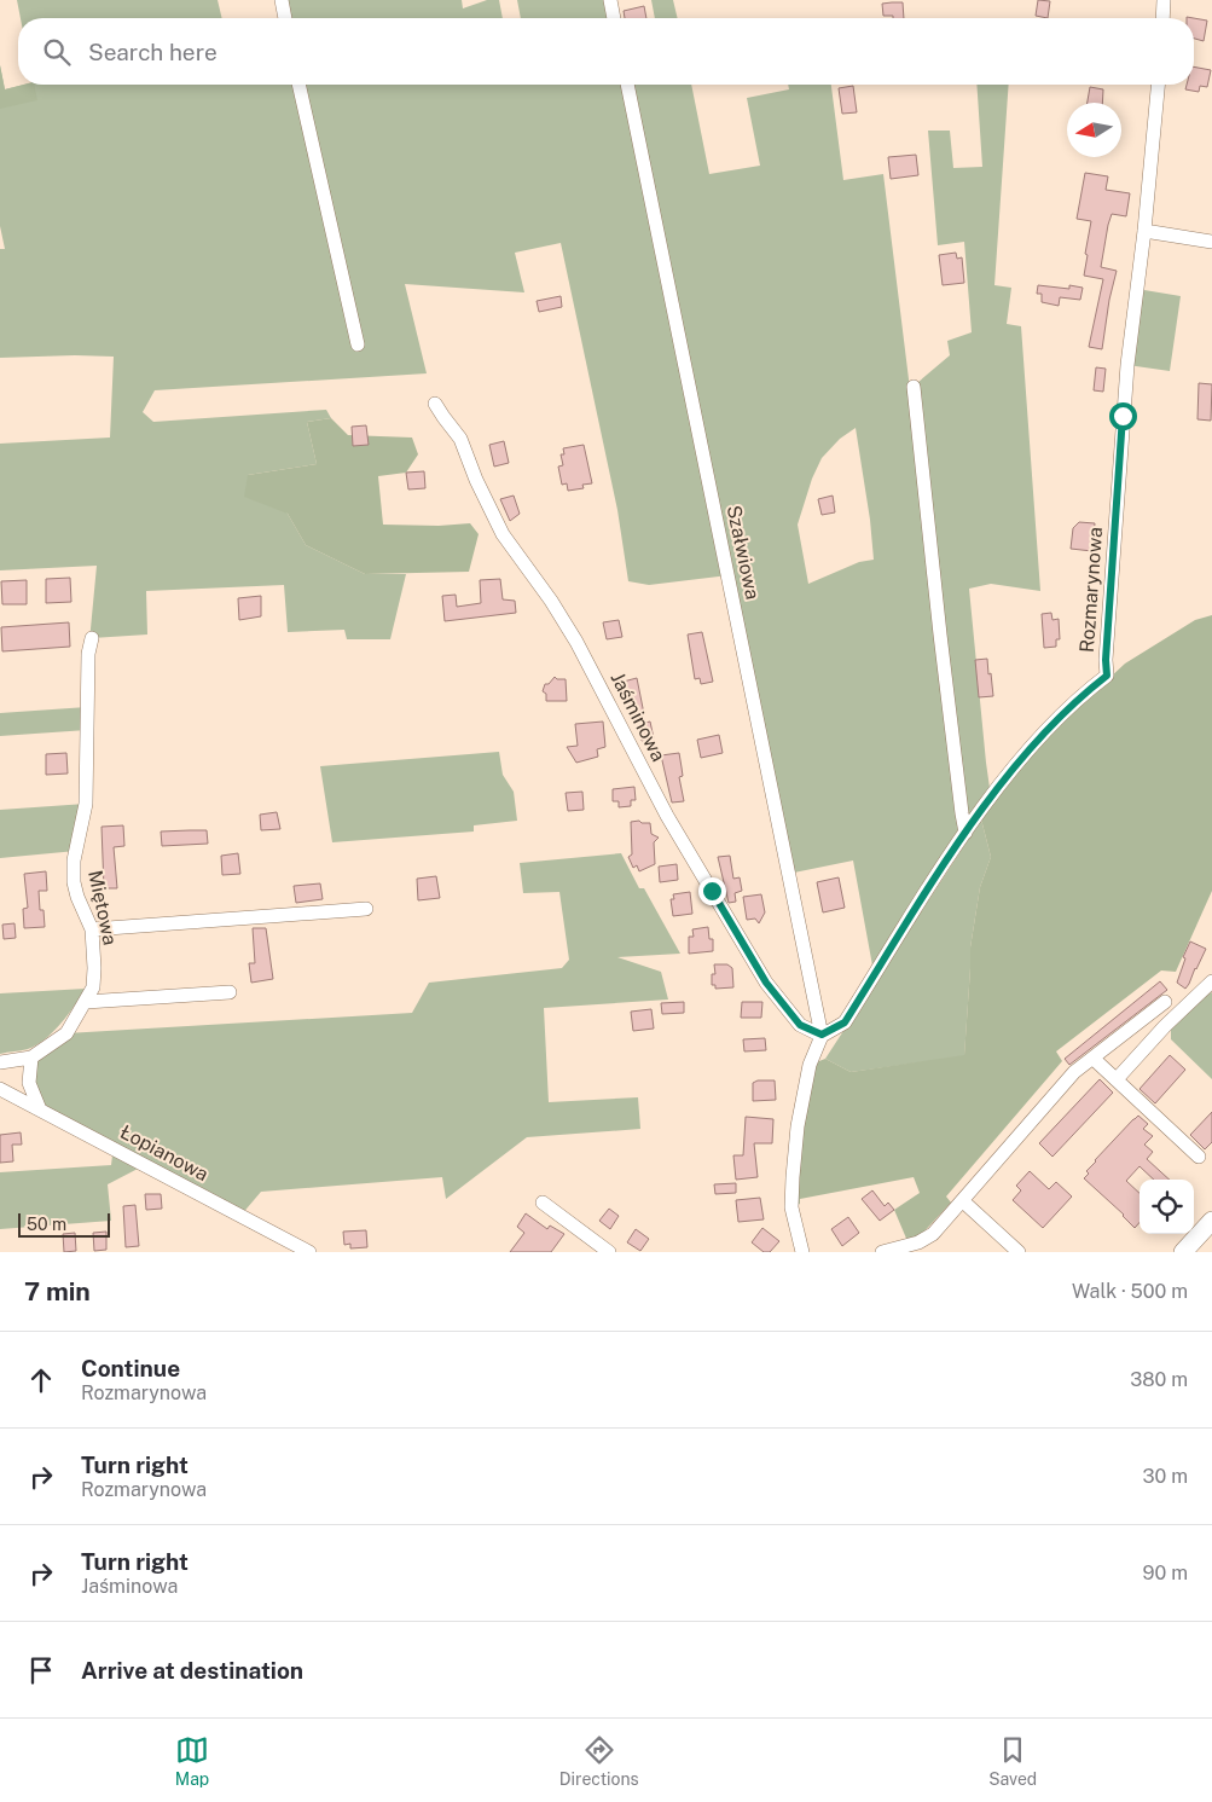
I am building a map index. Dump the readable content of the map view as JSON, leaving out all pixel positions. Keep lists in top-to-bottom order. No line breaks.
{"streets":{"street":["Szałwiowa","Rozmarynowa","Jaśminowa","Miętowa","Łopianowa"]},"crossings":[["Szałwiowa","Rozmarynowa"],["Szałwiowa","Jaśminowa"],["Rozmarynowa","Jaśminowa"]],"scale_bar":"50 m","north":"left","page":{"search":"Search here","scale":"50 m","heading":["7 min","Walk · 500 m"],"list":[["Continue","Rozmarynowa","380 m"],["Turn right","Rozmarynowa","30 m"],["Turn right","Jaśminowa","90 m"],"Arrive at destination"],"nav":["Map","Directions","Saved"]}}
